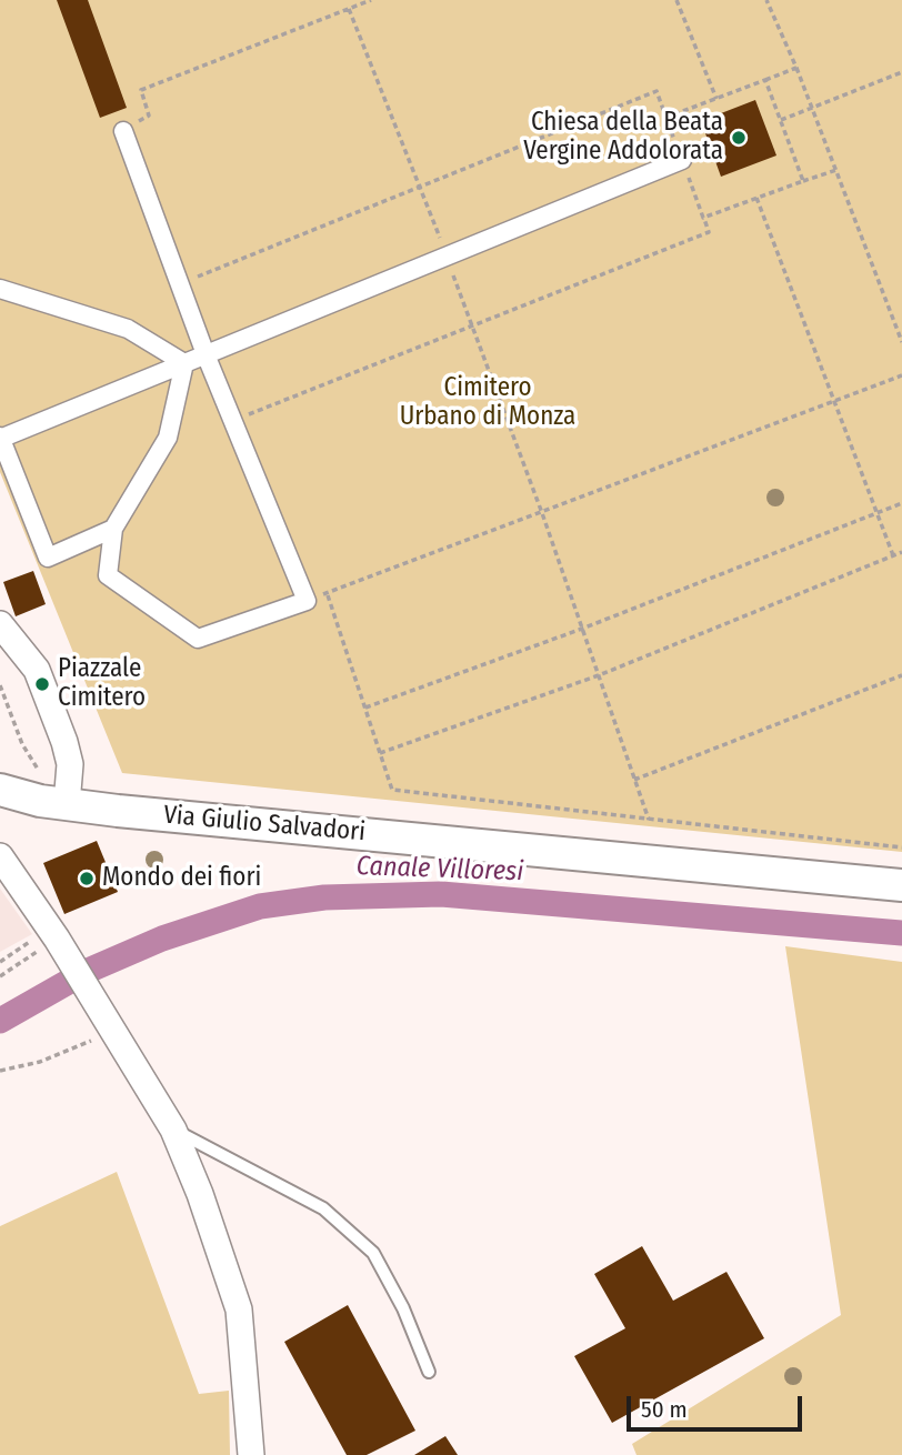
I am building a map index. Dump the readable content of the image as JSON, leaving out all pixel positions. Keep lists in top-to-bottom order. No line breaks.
{"streets":{"street":["Via Giulio Salvadori"]},"water":["Canale Villoresi"],"parks":["Cimitero Urbano di Monza"],"places":["Chiesa della Beata Vergine Addolorata","Piazzale Cimitero","Mondo dei fiori"],"scale_bar":"50 m"}
